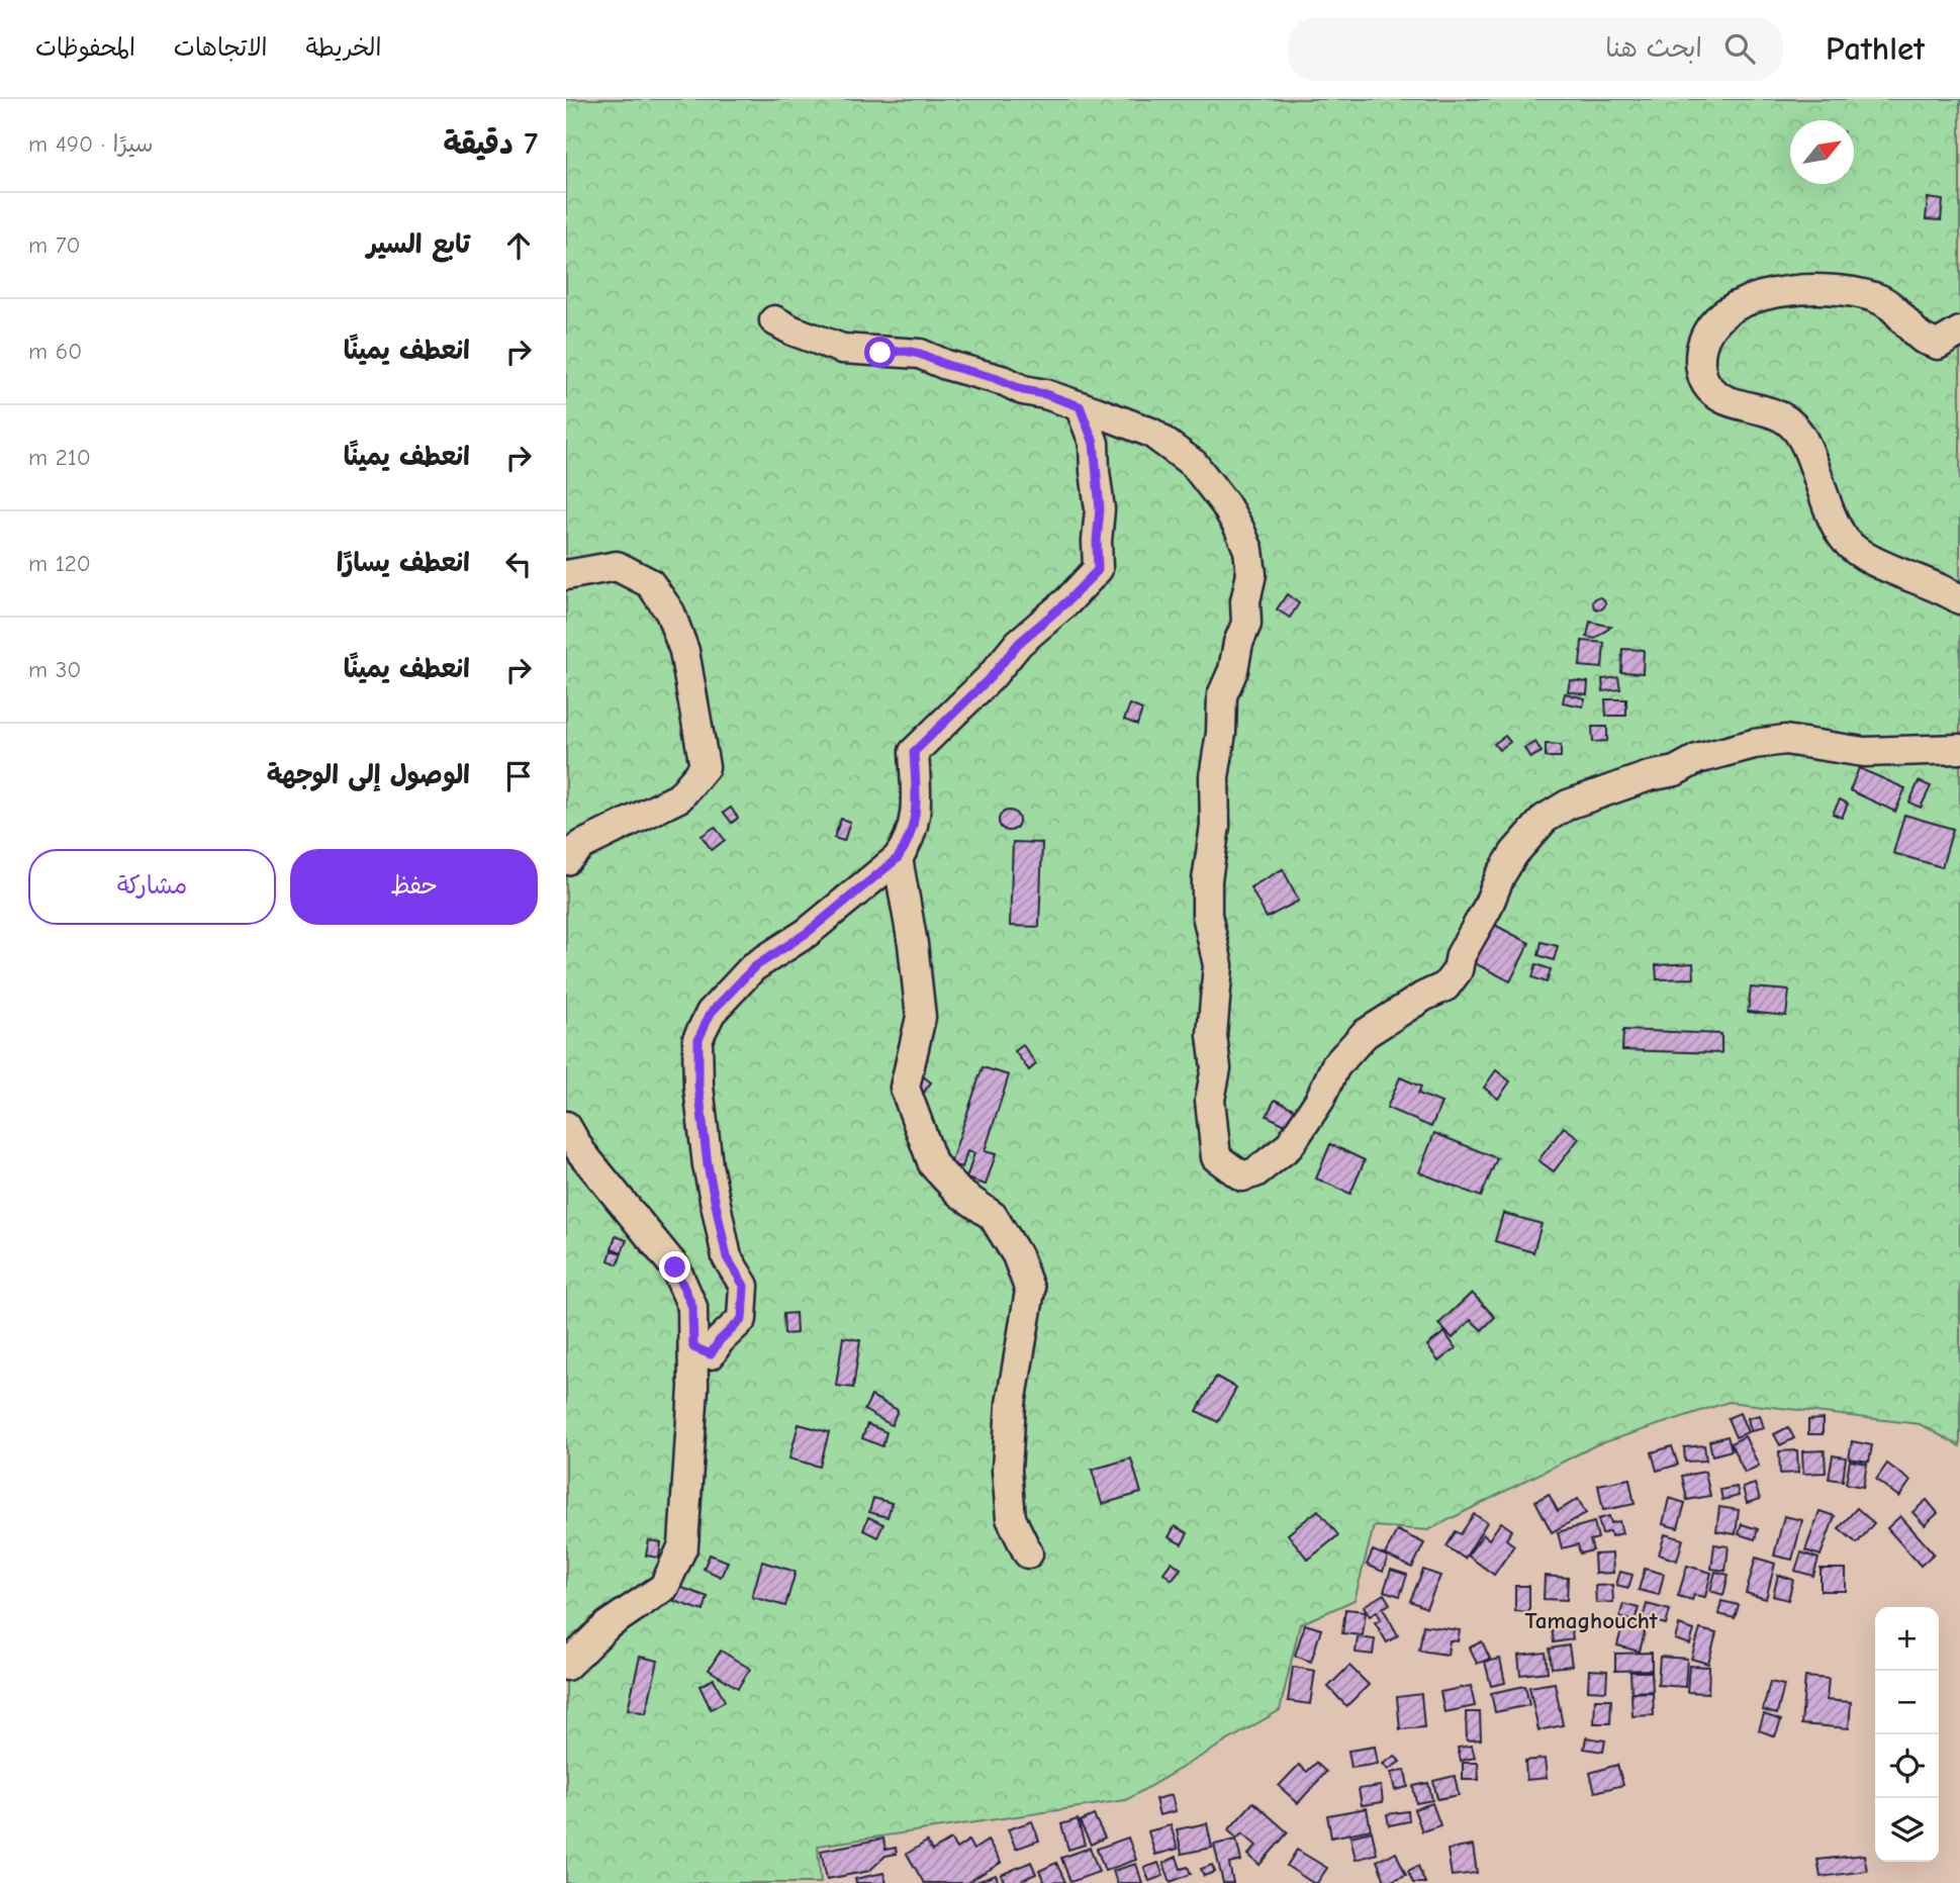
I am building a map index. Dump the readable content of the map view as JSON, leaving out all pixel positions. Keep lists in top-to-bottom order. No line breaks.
{"districts":["Tamaghoucht"],"north":"top right","page":{"header":"Pathlet","search":"ابحث هنا","nav":["الخريطة","الاتجاهات","المحفوظات"],"heading":["7 دقيقة","سيرًا · 490 m"],"list":[["تابع السير","70 m"],["انعطف يمينًا","60 m"],["انعطف يمينًا","210 m"],["انعطف يسارًا","120 m"],["انعطف يمينًا","30 m"],"الوصول إلى الوجهة"],"buttons":["حفظ","مشاركة"],"map_buttons":["+","−"]}}
